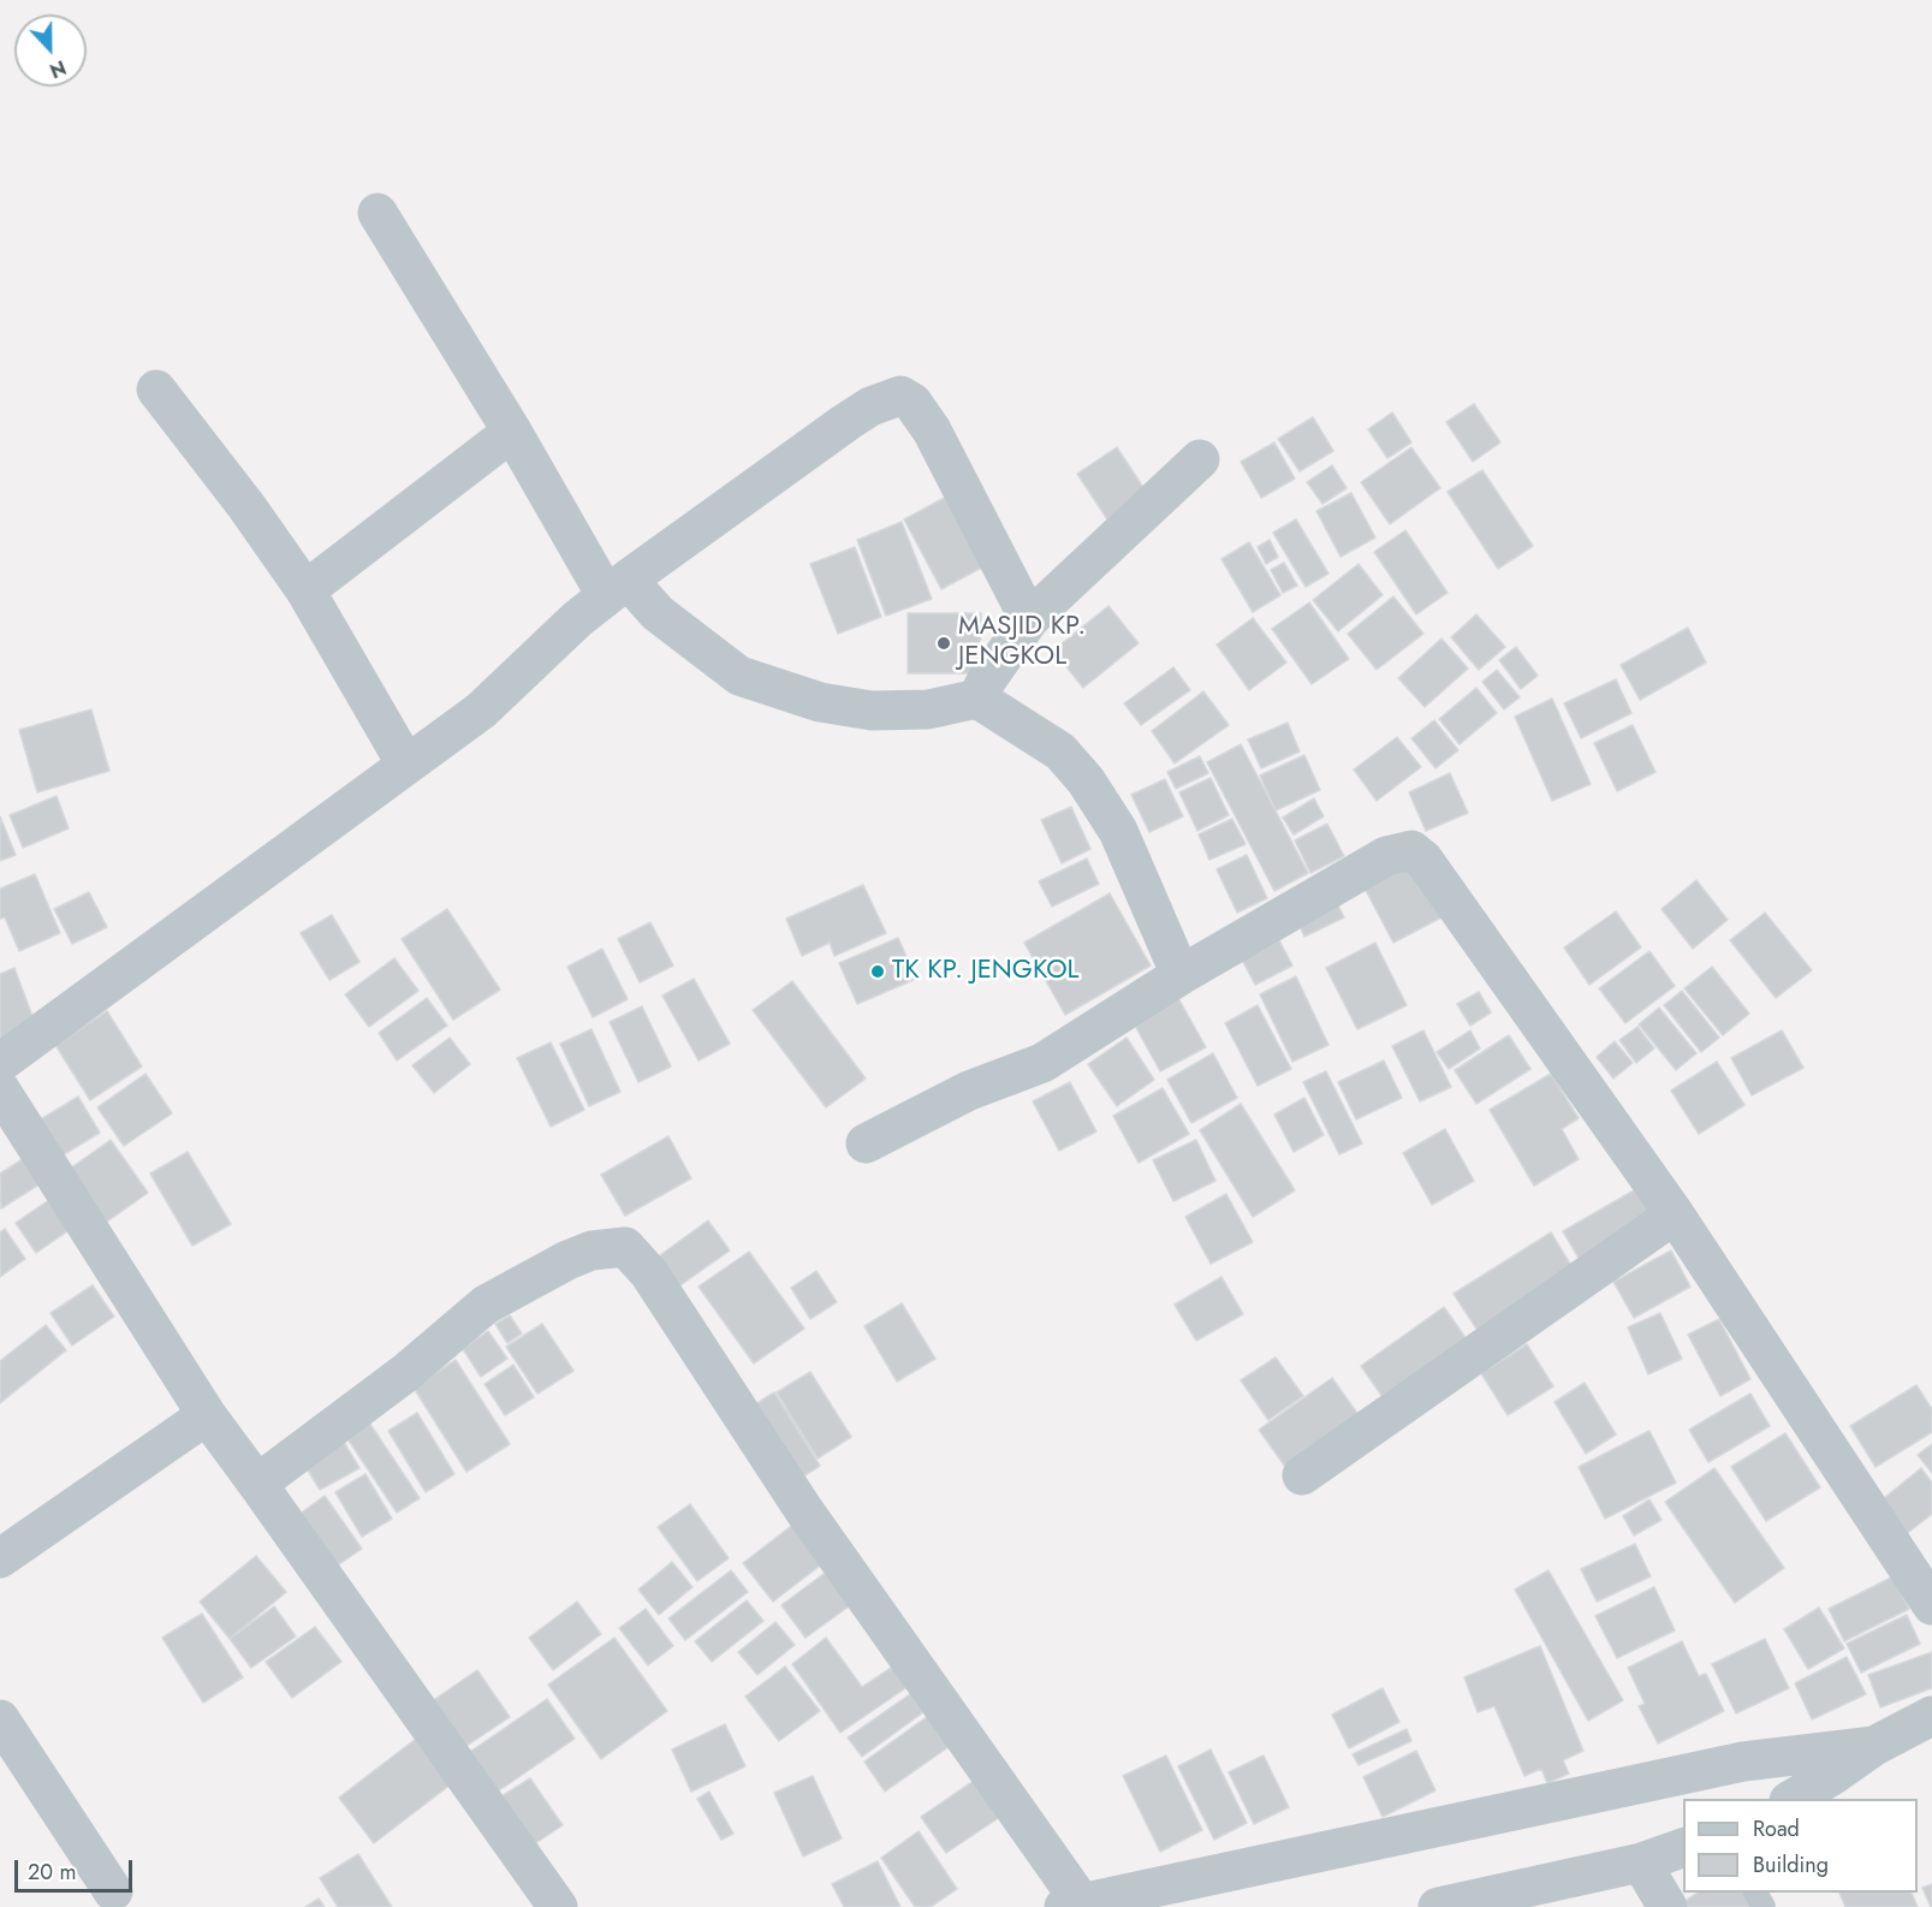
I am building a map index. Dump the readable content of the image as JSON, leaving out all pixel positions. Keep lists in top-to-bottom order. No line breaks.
{"places":["MASJID KP. JENGKOL","TK KP. JENGKOL"],"legend":["Road","Building"],"scale_bar":"20 m","north":"bottom"}
